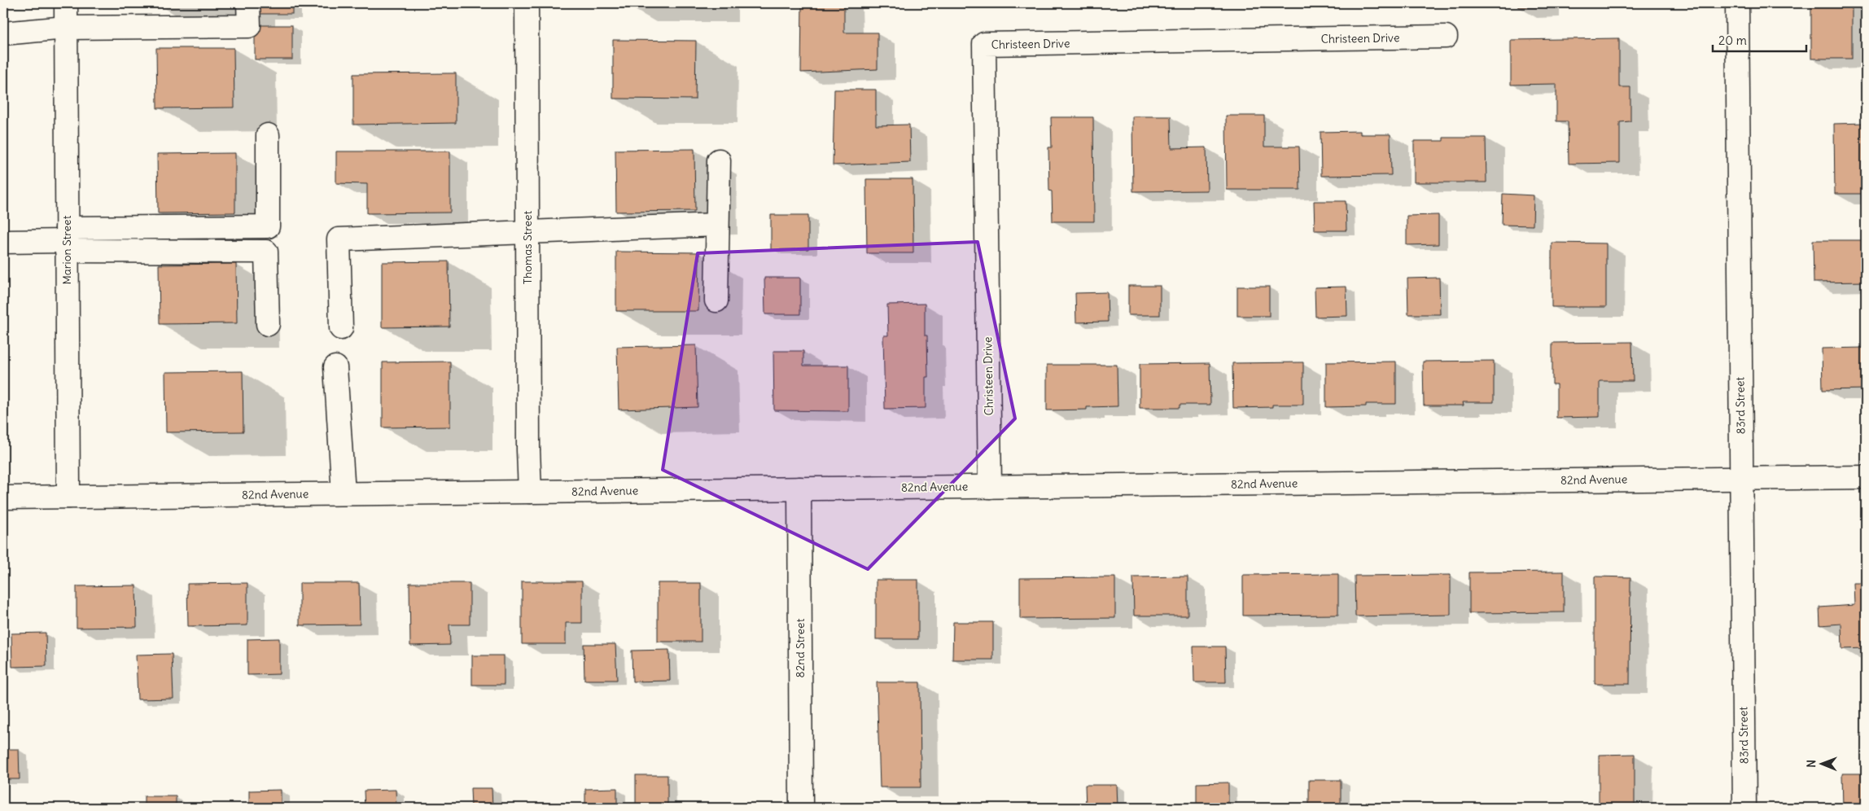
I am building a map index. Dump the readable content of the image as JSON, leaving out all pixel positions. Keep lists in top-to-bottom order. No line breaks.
{"streets":{"street":["Christeen Drive","Thomas Street","Marion Street","83rd Street","82nd Avenue","82nd Street"]},"crossings":[["Christeen Drive","82nd Avenue"],["Thomas Street","82nd Avenue"],["Marion Street","82nd Avenue"],["83rd Street","82nd Avenue"],["82nd Avenue","82nd Street"]],"scale_bar":"20 m","north":"left"}
